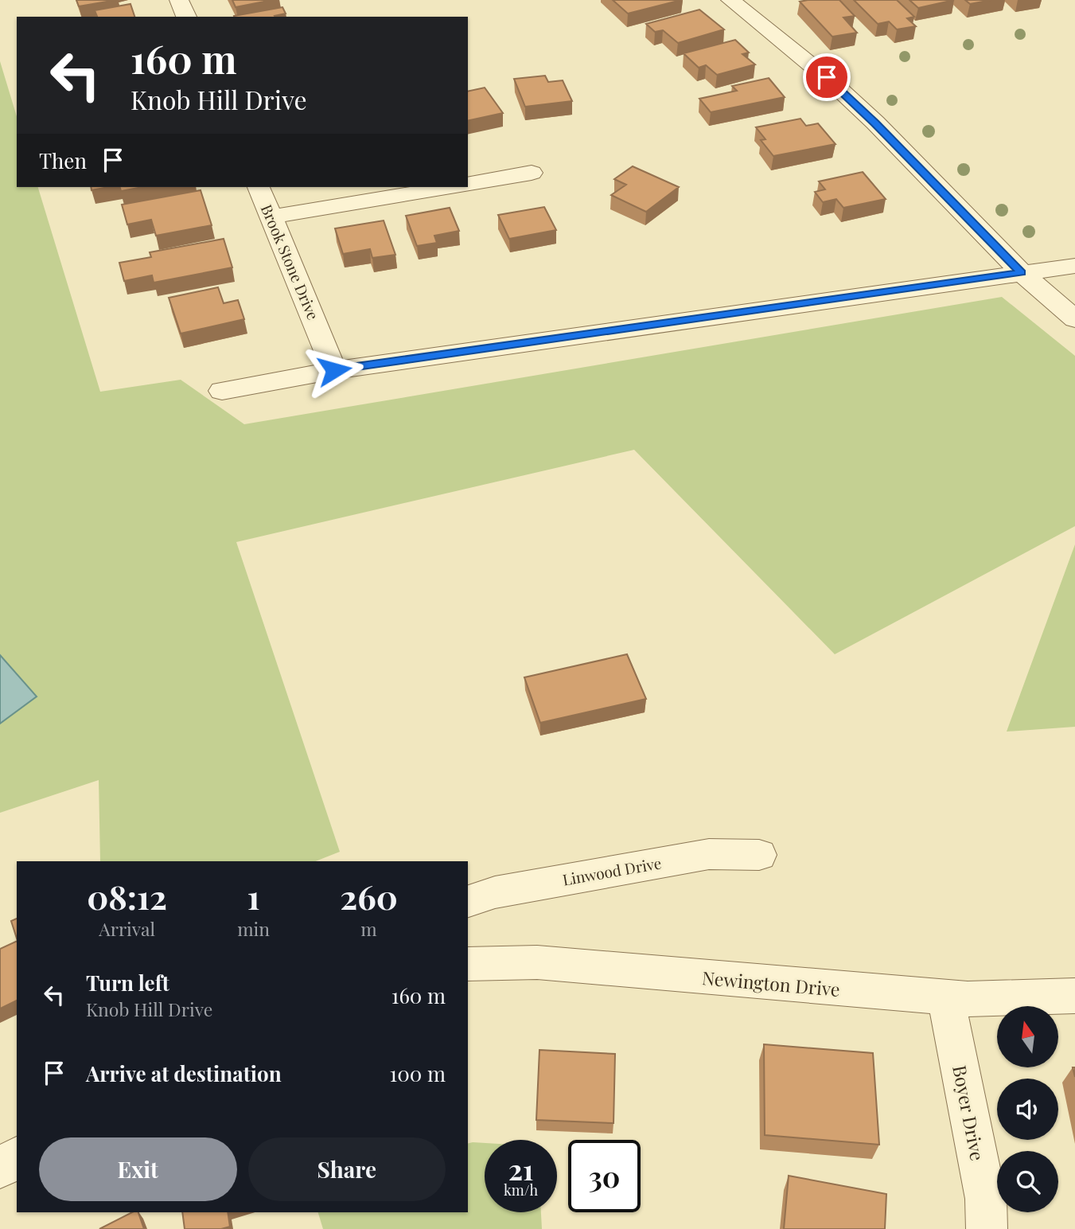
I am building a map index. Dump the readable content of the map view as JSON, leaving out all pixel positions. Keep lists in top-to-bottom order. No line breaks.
{"streets":{"street":["Brook Stone Drive","Linwood Drive","Newington Drive","Boyer Drive"]},"crossings":[["Newington Drive","Boyer Drive"]],"north":"top","page":{"turn":["160 m","Knob Hill Drive"],"then":"Then","eta":["08:12","Arrival","1","min","260","m"],"list":[{"name":"Turn left","note":"Knob Hill Drive","value":"160 m"},{"name":"Arrive at destination","value":"100 m"}],"buttons":["Exit","Share"],"speed":"21 km/h","limit":"30"}}
